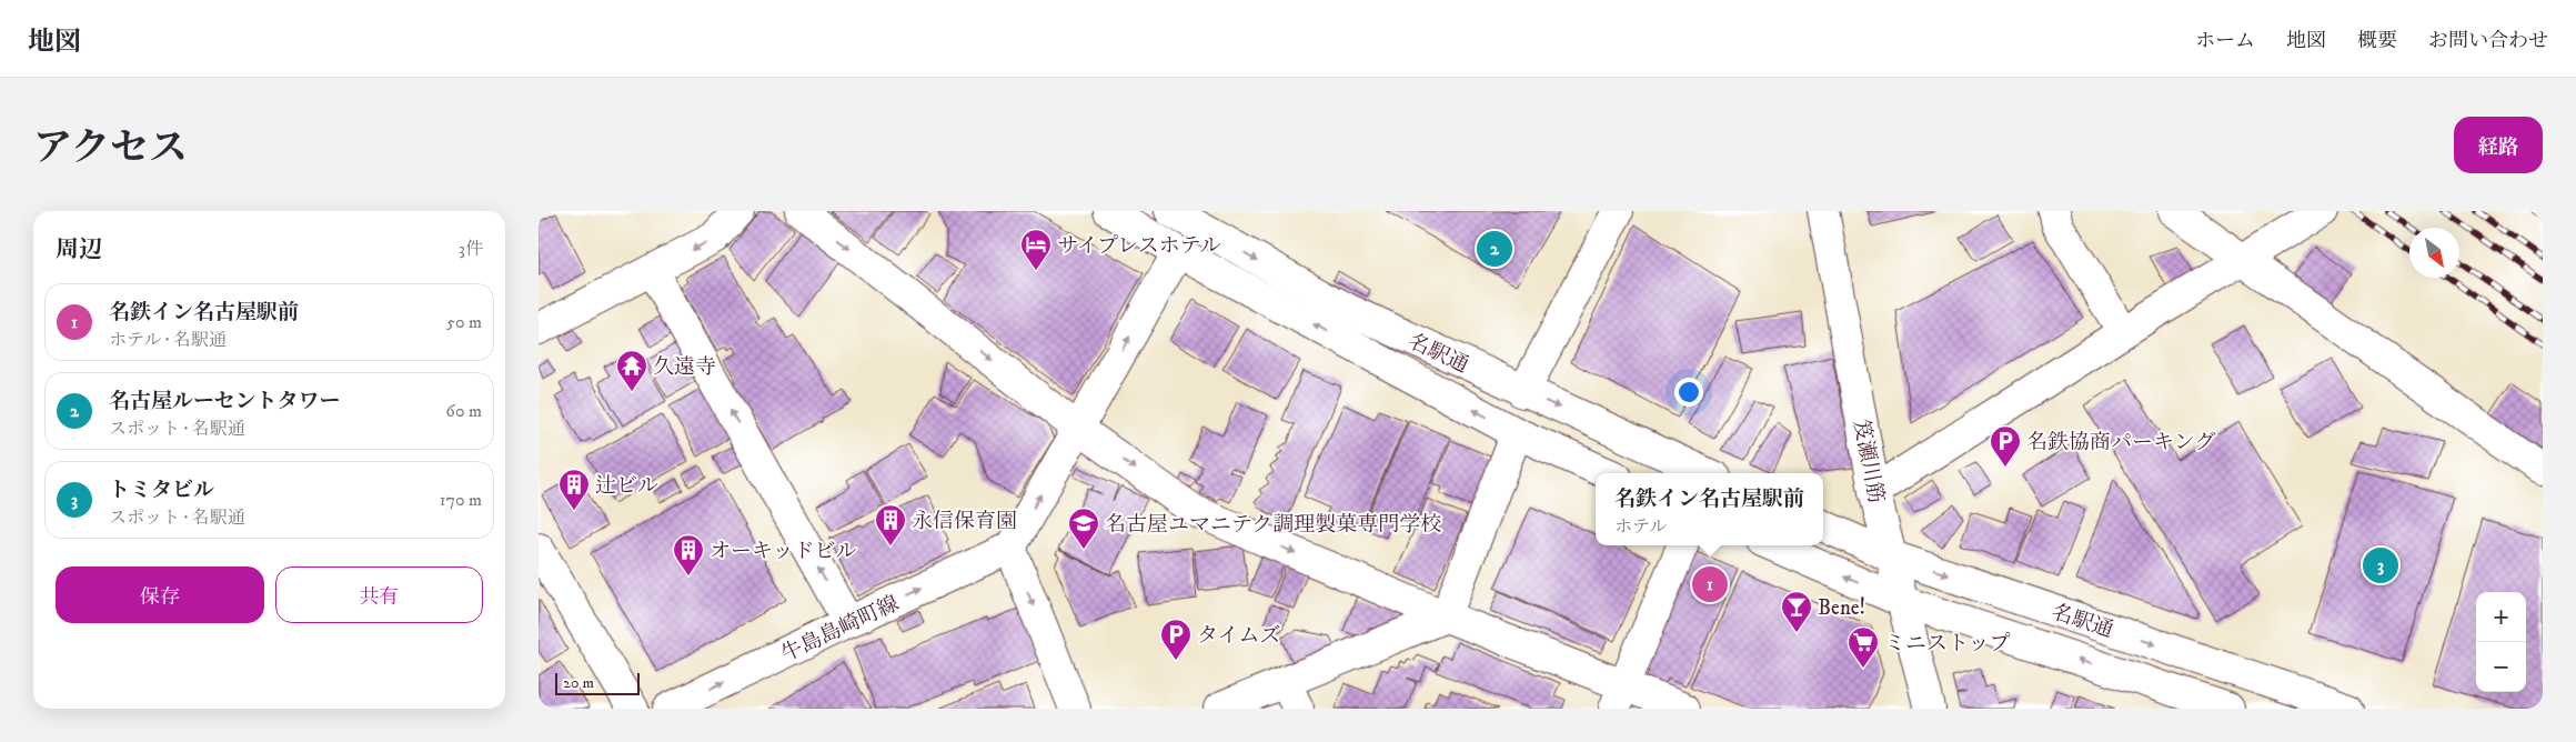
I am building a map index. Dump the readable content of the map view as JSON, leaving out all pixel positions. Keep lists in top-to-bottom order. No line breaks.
{"streets":{"street":["名駅通","笈瀬川筋","牛島島崎町線"]},"crossings":[["名駅通","笈瀬川筋"]],"one_way":["牛島島崎町線"],"places":{"hotel":["サイプレスホテル"],"temple":["久遠寺"],"parking":["名鉄協商パーキング","タイムズ"],"building":["辻ビル","永信保育園","オーキッドビル"],"school or university":["名古屋ユマニテク調理製菓専門学校"],"bar":["Bene!"],"supermarket":["ミニストップ"]},"scale_bar":"20 m","north":"bottom right","page":{"header":"地図","nav":["ホーム","地図","概要","お問い合わせ"],"title":"アクセス","buttons":["経路",["保存","共有"]],"heading":["周辺","3件"],"pins":["2","3","1"],"list":[{"mark":"1","name":"名鉄イン名古屋駅前","note":"ホテル · 名駅通","value":"50 m"},{"mark":"2","name":"名古屋ルーセントタワー","note":"スポット · 名駅通","value":"60 m"},{"mark":"3","name":"トミタビル","note":"スポット · 名駅通","value":"170 m"}],"popup":["名鉄イン名古屋駅前","ホテル"],"map_buttons":["+","−"],"scale":"20 m"}}
